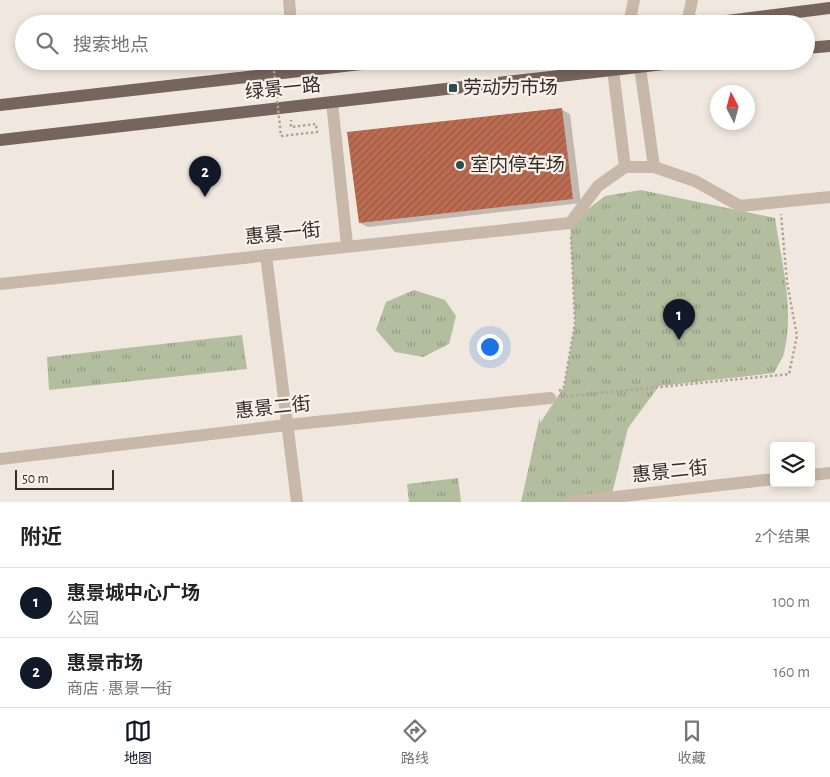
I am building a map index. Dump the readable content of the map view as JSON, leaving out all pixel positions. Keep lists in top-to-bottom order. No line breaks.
{"streets":{"main road":["绿景一路"],"street":["惠景一街","惠景二街"]},"places":{"transit":["劳动力市场"],"other":["室内停车场"]},"scale_bar":"50 m","north":"top","page":{"search":"搜索地点","pins":["2","1"],"scale":"50 m","heading":["附近","2个结果"],"list":[{"mark":"1","name":"惠景城中心广场","note":"公园","value":"100 m"},{"mark":"2","name":"惠景市场","note":"商店 · 惠景一街","value":"160 m"}],"nav":["地图","路线","收藏"]}}
